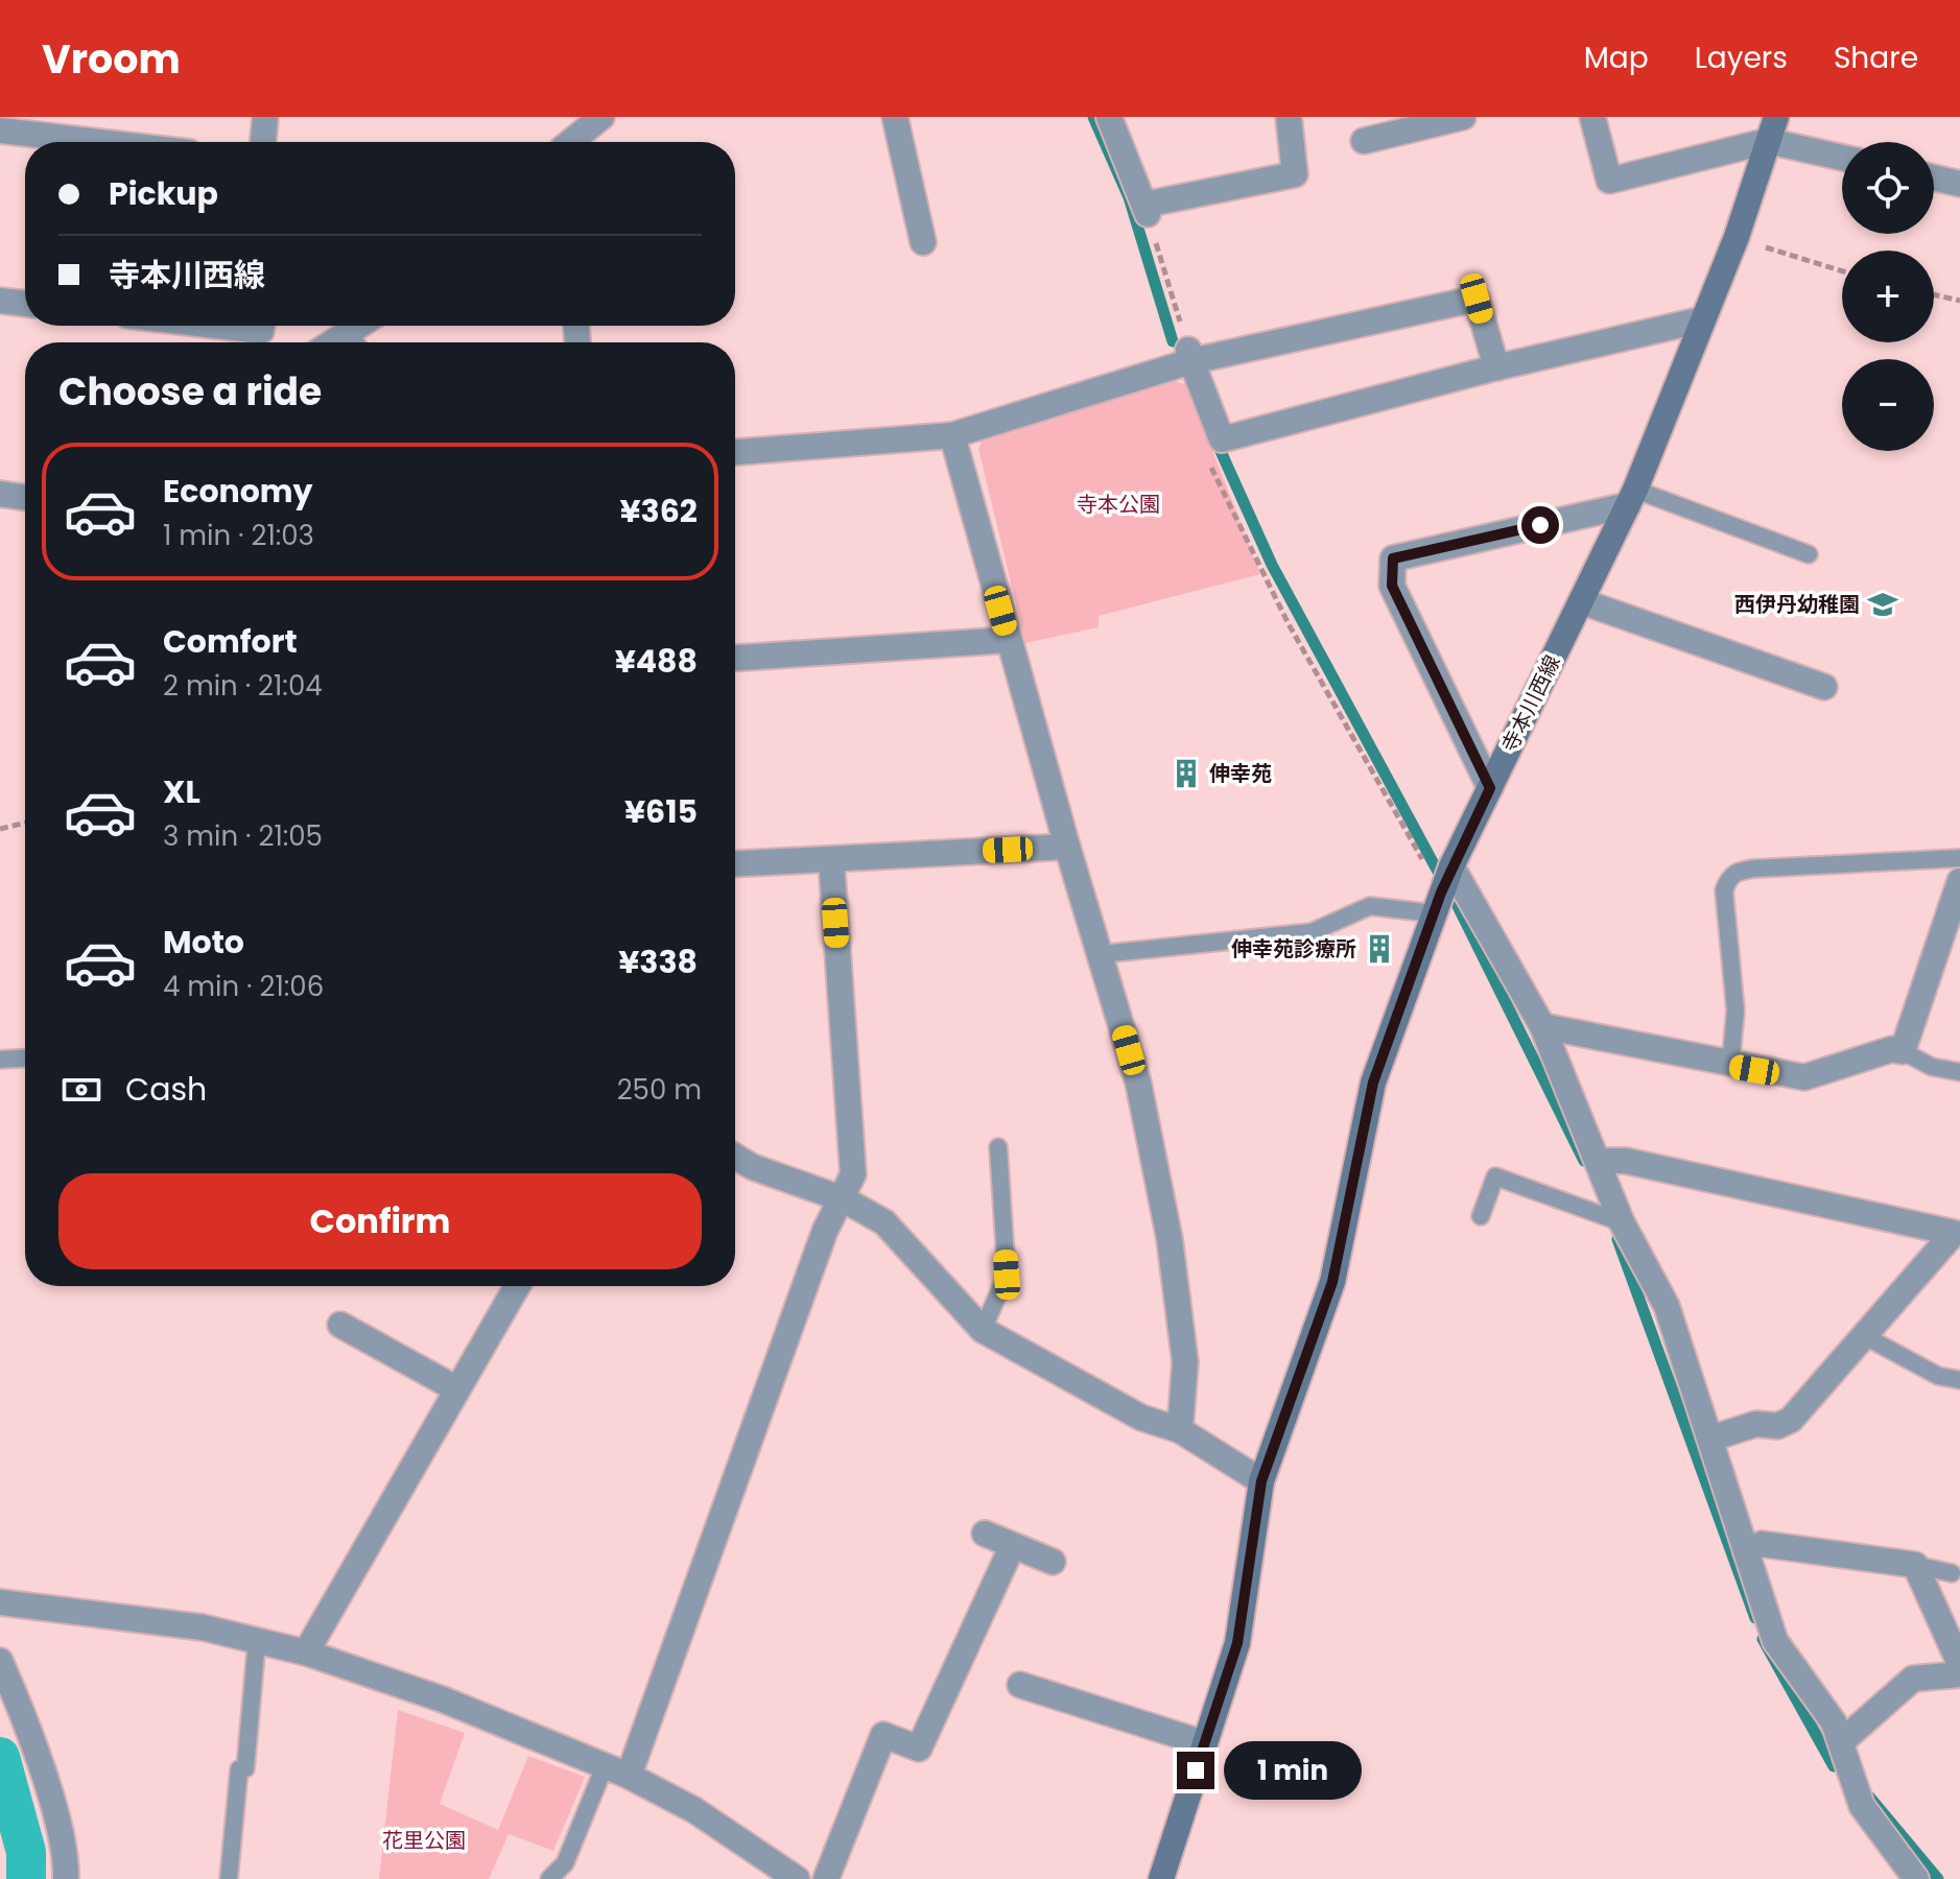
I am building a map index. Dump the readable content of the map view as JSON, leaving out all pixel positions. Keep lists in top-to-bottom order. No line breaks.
{"streets":{"main road":["寺本川西線"]},"parks":["寺本公園","花里公園"],"places":{"school or university":["西伊丹幼稚園"],"building":["伸幸苑","伸幸苑診療所"]},"page":{"header":"Vroom","nav":["Map","Layers","Share"],"map_buttons":["+","−"],"banner":["Pickup","寺本川西線"],"heading":"Choose a ride","list":[{"name":"Economy","note":"1 min · 21:03","value":"¥362"},{"name":"Comfort","note":"2 min · 21:04","value":"¥488"},{"name":"XL","note":"3 min · 21:05","value":"¥615"},{"name":"Moto","note":"4 min · 21:06","value":"¥338"}],"pay":["Cash","250 m"],"buttons":"Confirm","bubble":"1 min"}}
